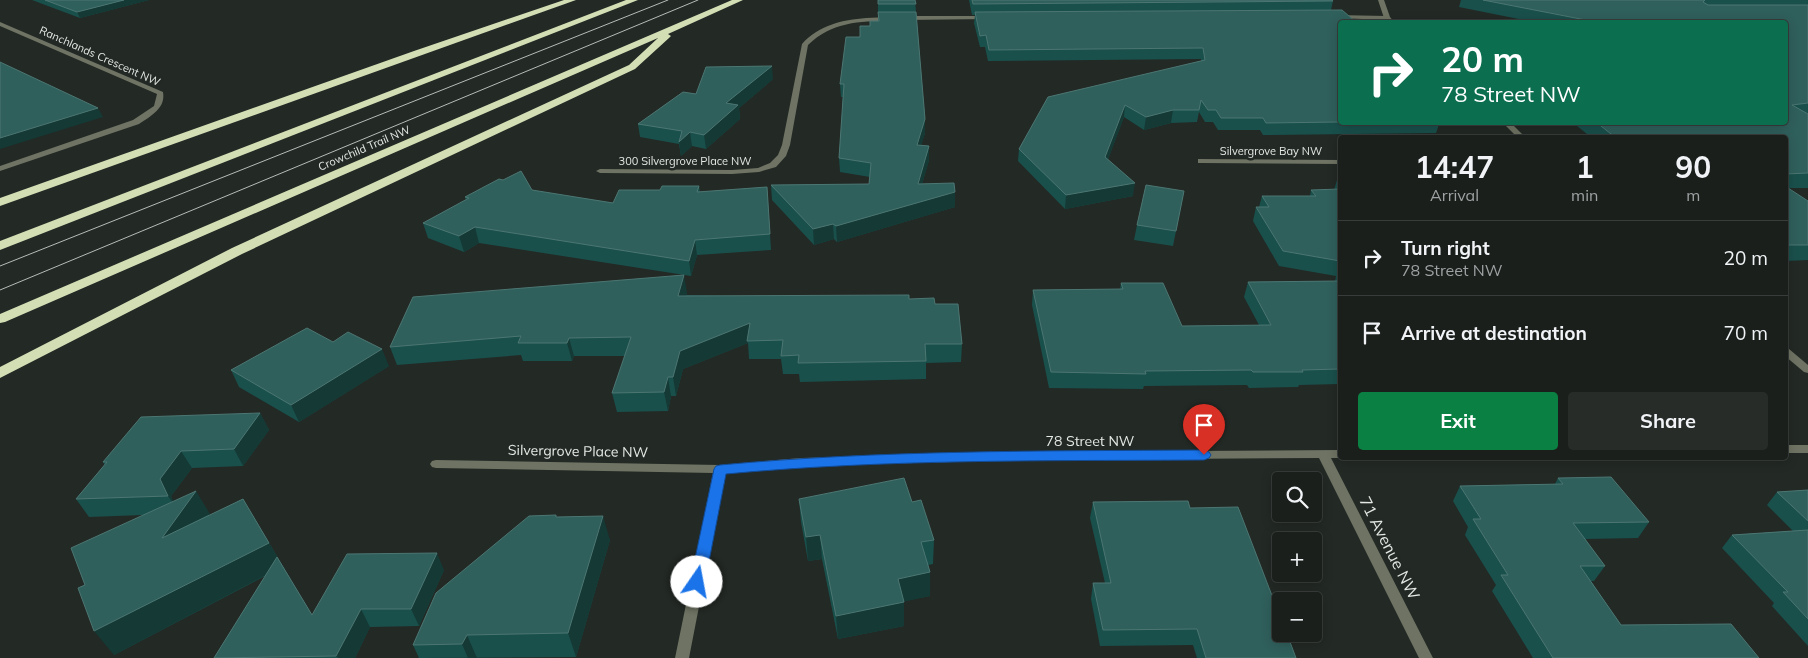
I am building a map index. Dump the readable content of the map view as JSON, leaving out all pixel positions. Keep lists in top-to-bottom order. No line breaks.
{"streets":{"highway":["Crowchild Trail NW"],"street":["Ranchlands Crescent NW","Silvergrove Bay NW","300 Silvergrove Place NW","78 Street NW","Silvergrove Place NW","71 Avenue NW"]},"crossings":[["78 Street NW","Silvergrove Place NW"],["78 Street NW","71 Avenue NW"]],"page":{"turn":["20 m","78 Street NW"],"eta":["14:47","Arrival","1","min","90","m"],"list":[{"name":"Turn right","note":"78 Street NW","value":"20 m"},{"name":"Arrive at destination","value":"70 m"}],"buttons":["Exit","Share"],"map_buttons":["+","−"]}}
